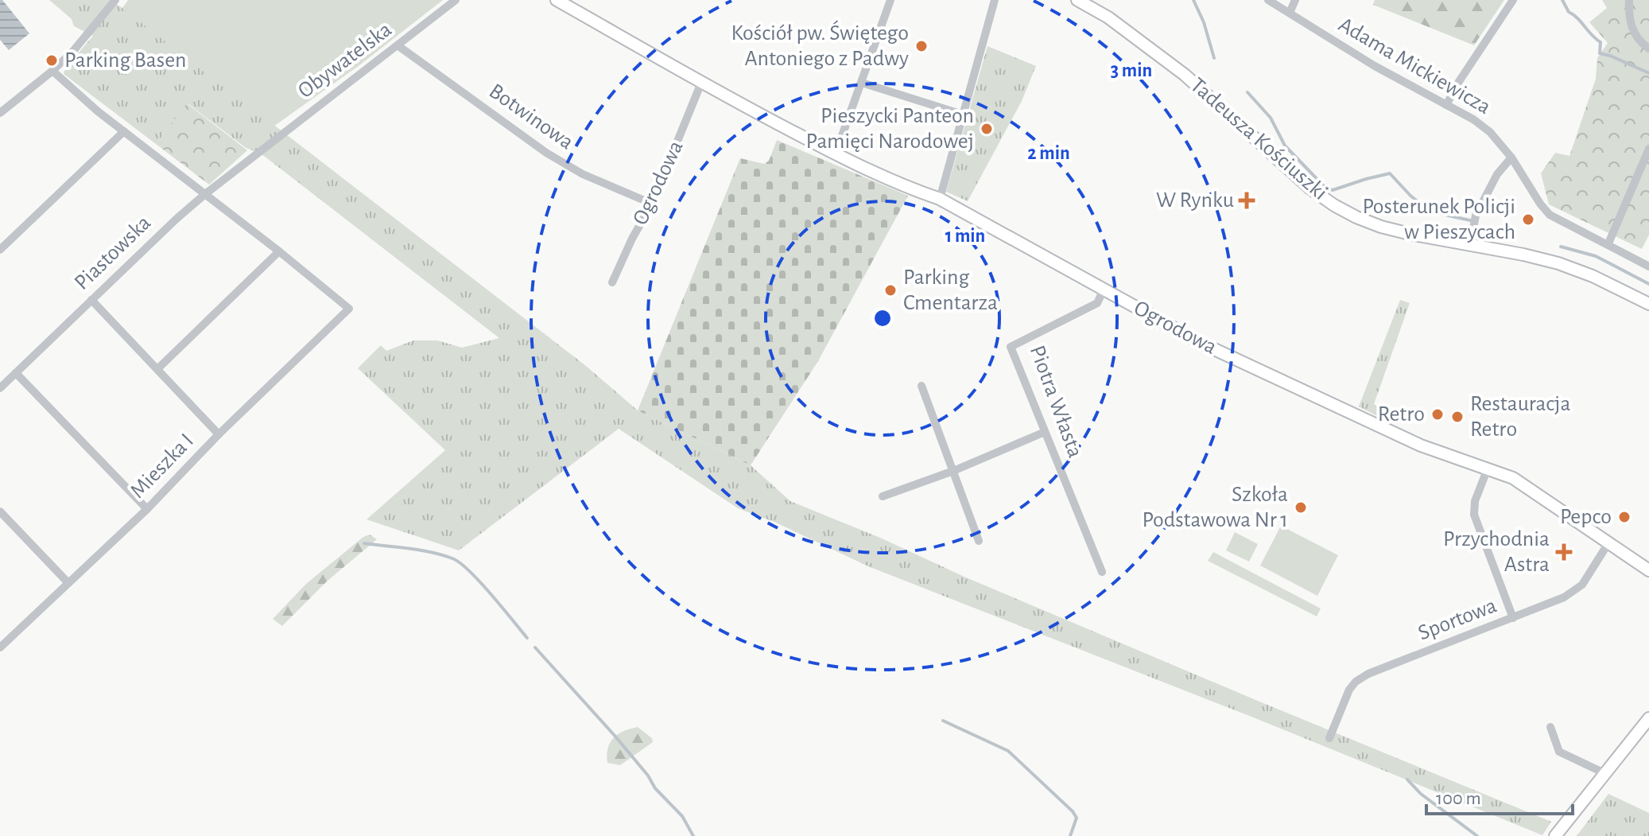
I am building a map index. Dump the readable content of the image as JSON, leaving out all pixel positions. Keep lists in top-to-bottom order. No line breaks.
{"streets":{"street":["Obywatelska","Adama Mickiewicza","Botwinowa","Tadeusza Kościuszki","Ogrodowa","Piastowska","Piotra Własta","Mieszka I","Sportowa"]},"crossings":[["Obywatelska","Botwinowa"],["Obywatelska","Piastowska"],["Botwinowa","Ogrodowa"],["Ogrodowa","Piotra Własta"],["Ogrodowa","Sportowa"]],"places":{"other":["Kościół pw. Świętego Antoniego z Padwy","Parking Basen","Pieszycki Panteon Pamięci Narodowej","Posterunek Policji w Pieszycach","Parking Cmentarza","Retro","Restauracja Retro","Szkoła Podstawowa Nr 1","Pepco"],"health":["W Rynku","Przychodnia Astra"]},"scale_bar":"100 m","rings":["3 min","2 min","1 min"]}
